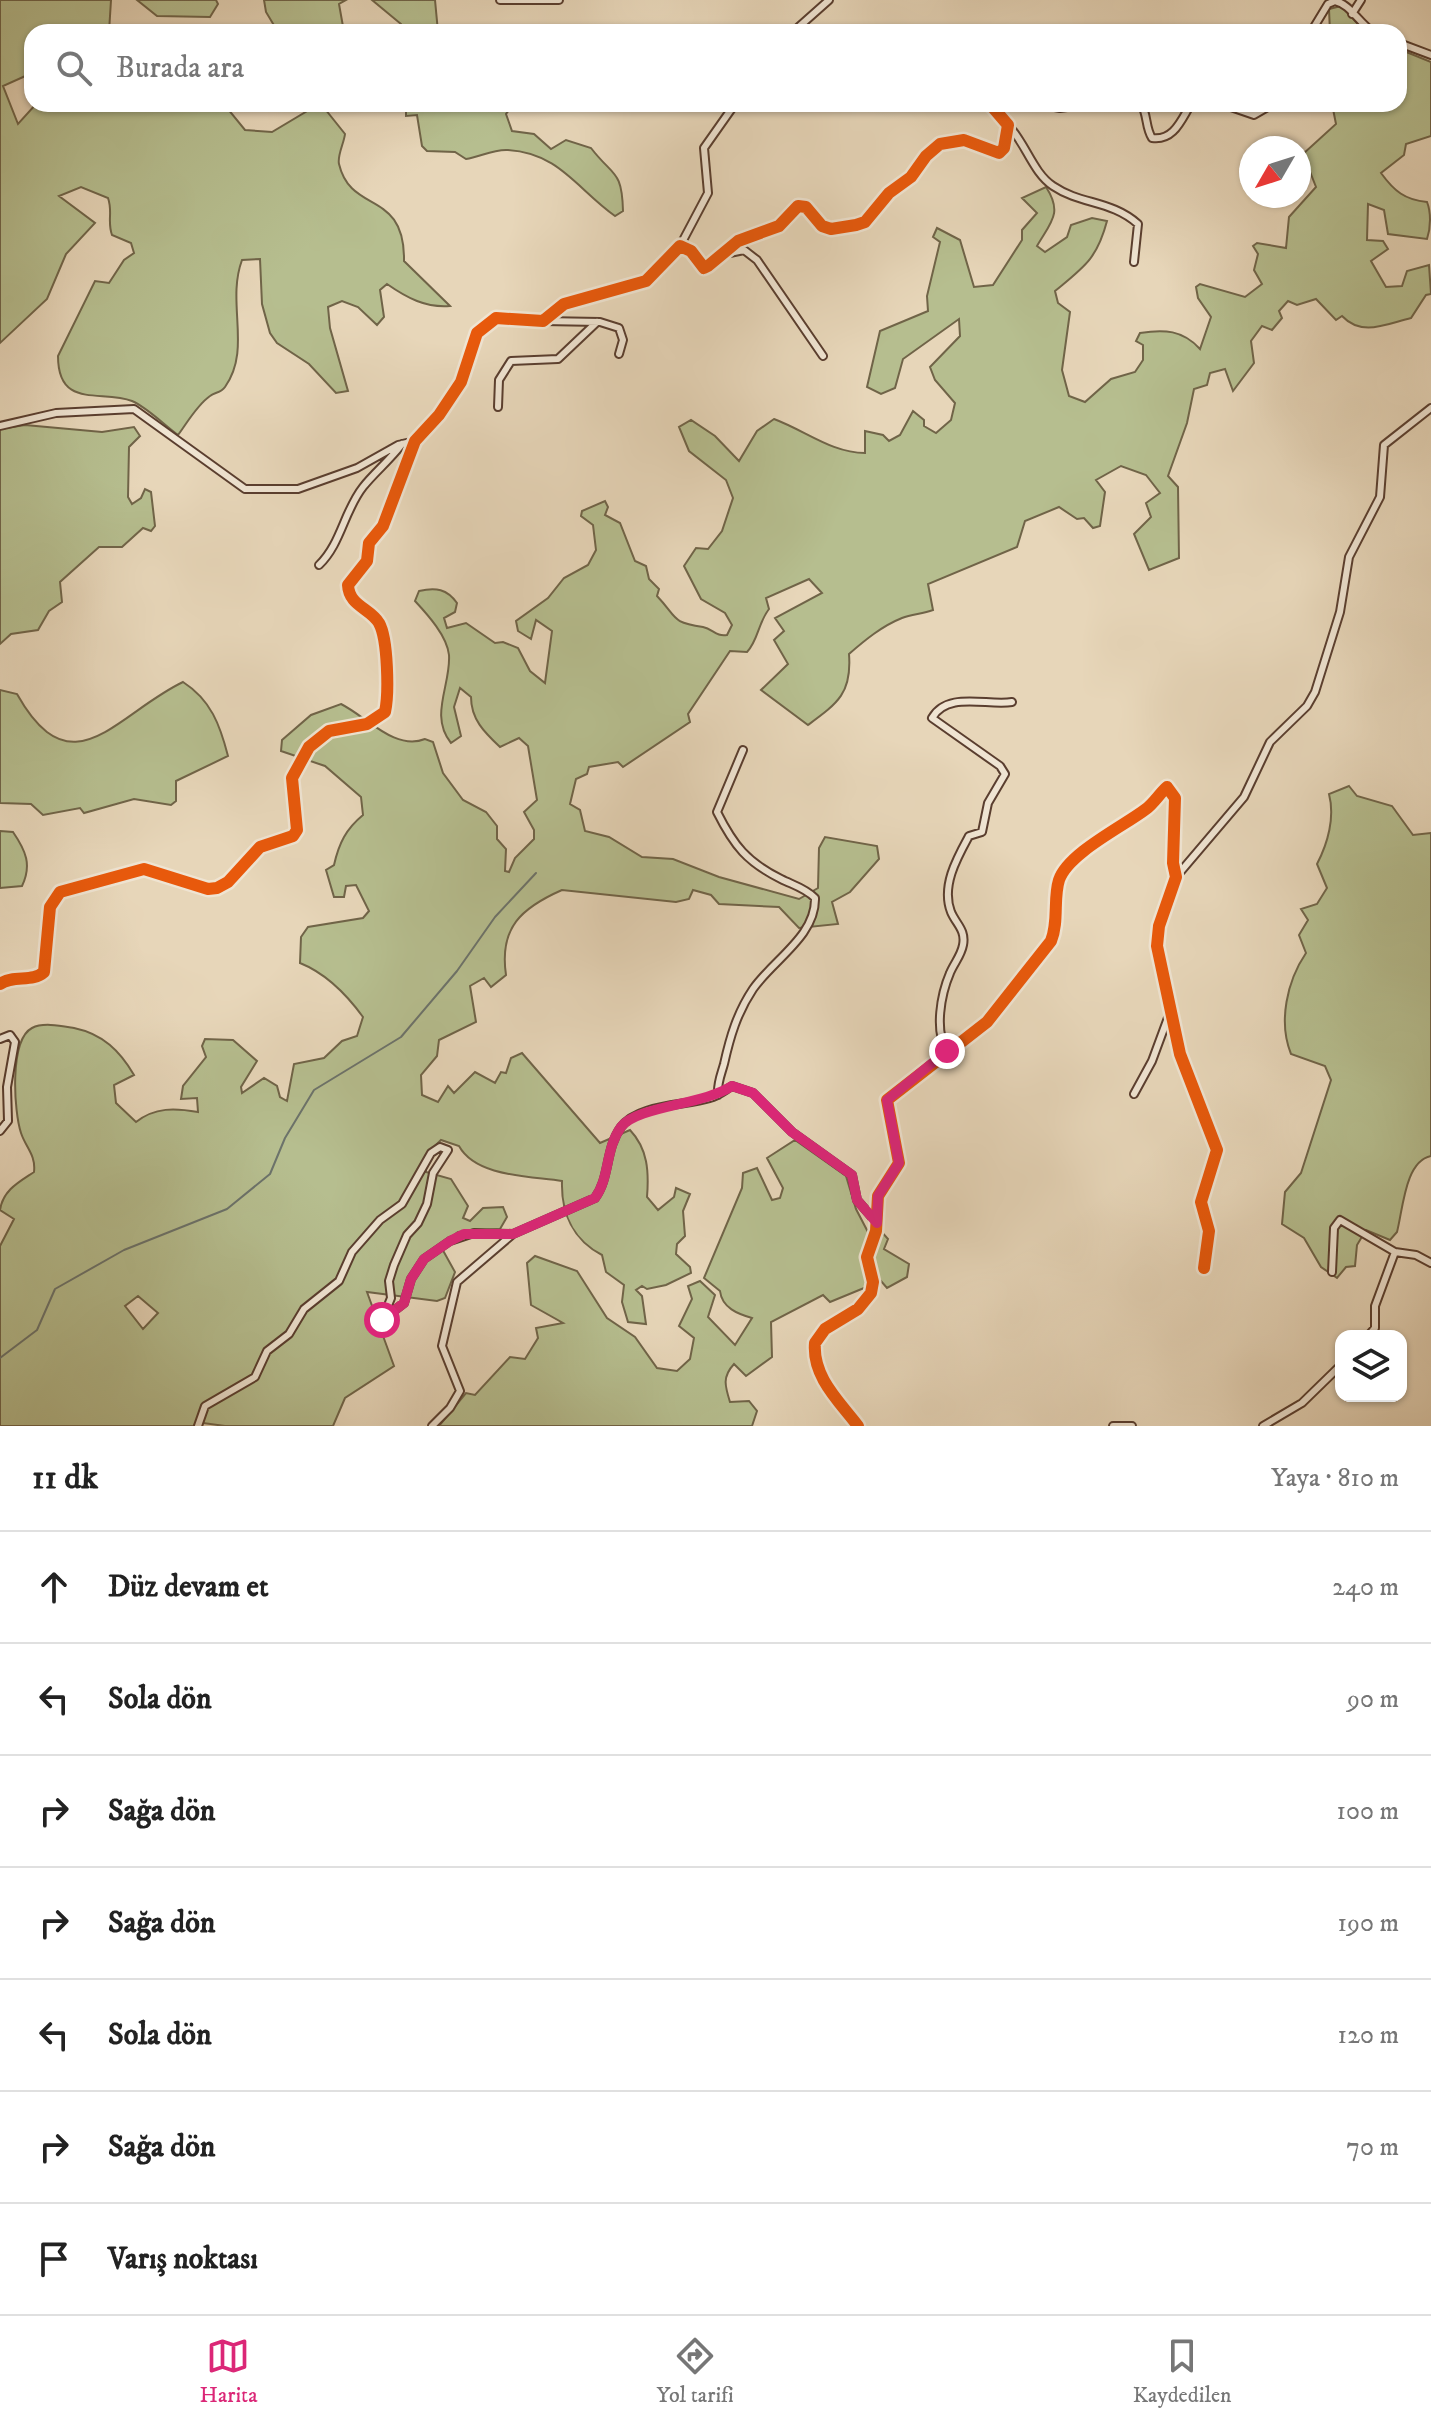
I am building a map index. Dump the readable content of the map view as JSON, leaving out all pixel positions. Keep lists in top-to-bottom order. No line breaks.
{"north":"bottom left","page":{"search":"Burada ara","heading":["11 dk","Yaya · 810 m"],"list":[["Düz devam et","240 m"],["Sola dön","90 m"],["Sağa dön","100 m"],["Sağa dön","190 m"],["Sola dön","120 m"],["Sağa dön","70 m"],"Varış noktası"],"nav":["Harita","Yol tarifi","Kaydedilen"]}}
